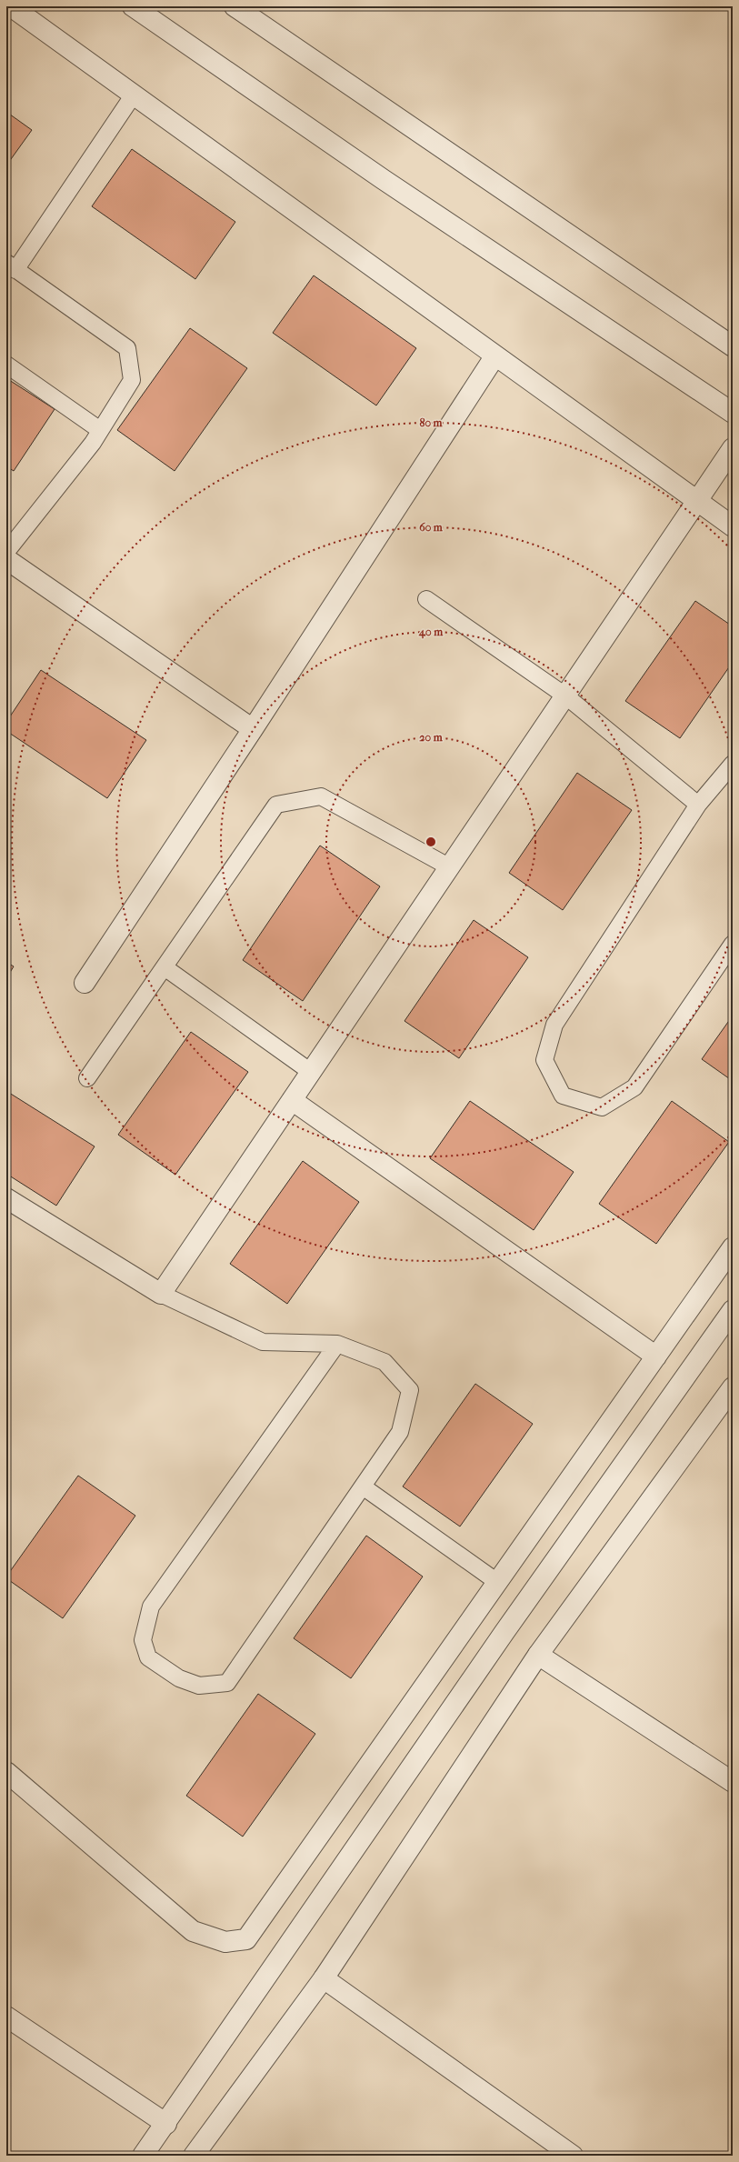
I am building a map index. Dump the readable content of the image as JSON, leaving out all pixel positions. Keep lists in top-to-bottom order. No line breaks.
{"rings":["80 m","60 m","40 m","20 m"]}
